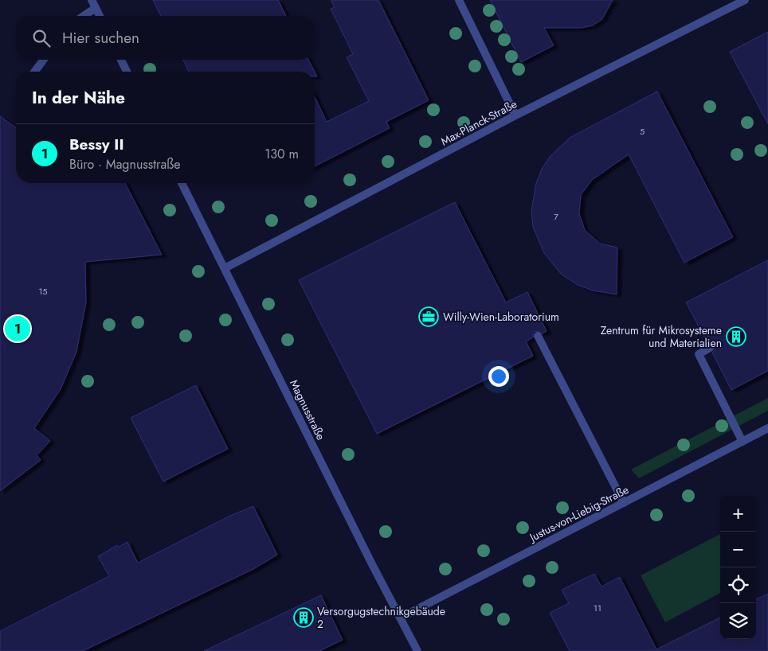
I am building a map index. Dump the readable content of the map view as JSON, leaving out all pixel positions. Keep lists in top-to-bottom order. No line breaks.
{"streets":{"street":["Max-Planck-Straße","Magnusstraße","Justus-von-Liebig-Straße"]},"crossings":[["Max-Planck-Straße","Magnusstraße"],["Magnusstraße","Justus-von-Liebig-Straße"]],"places":{"office":["Willy-Wien-Laboratorium"],"building":["Zentrum für Mikrosysteme und Materialien","Versorgugstechnikgebäude 2"]},"house_numbers":["5","7","15","11"],"page":{"search":"Hier suchen","heading":"In der Nähe","list":[{"mark":"1","name":"Bessy II","note":"Büro · Magnusstraße","value":"130 m"}],"pins":"1","map_buttons":["+","−"]}}
